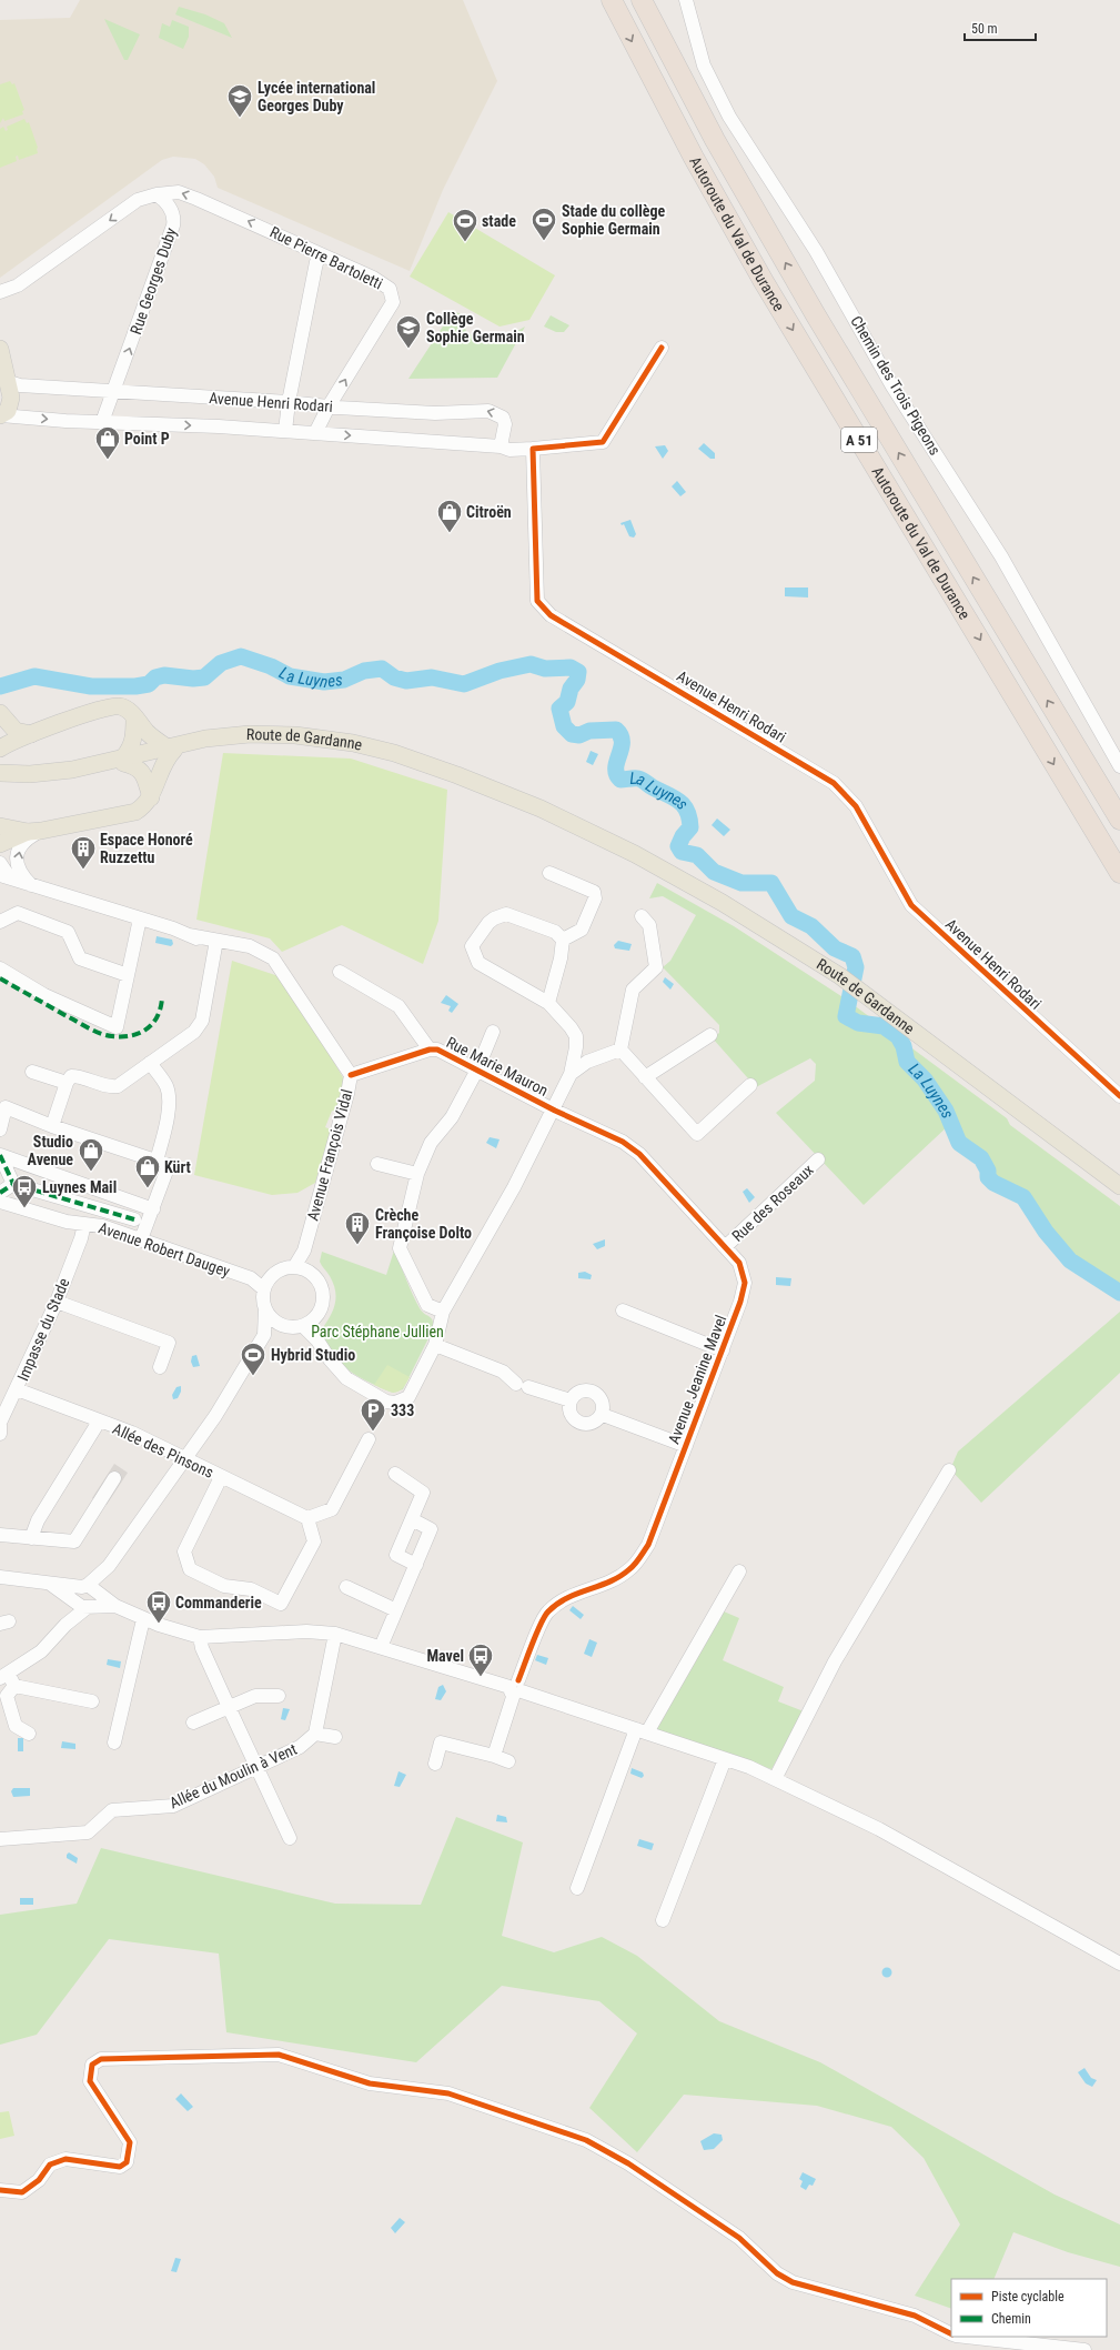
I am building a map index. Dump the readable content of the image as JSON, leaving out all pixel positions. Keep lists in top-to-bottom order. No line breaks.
{"streets":{"highway":["Autoroute du Val de Durance","A 51"],"main road":["Route de Gardanne"],"street":["Rue Pierre Bartoletti","Rue Georges Duby","Chemin des Trois Pigeons","Avenue Henri Rodari","Rue Marie Mauron","Avenue François Vidal","Rue des Roseaux","Avenue Robert Daugey","Impasse du Stade","Avenue Jeanine Mavel","Allée des Pinsons","Allée du Moulin à Vent"]},"crossings":[["Rue Pierre Bartoletti","Rue Georges Duby"],["Rue Pierre Bartoletti","Avenue Henri Rodari"],["Rue Georges Duby","Avenue Henri Rodari"],["Rue Marie Mauron","Avenue François Vidal"],["Rue Marie Mauron","Avenue Jeanine Mavel"],["Avenue François Vidal","Avenue Robert Daugey"],["Rue des Roseaux","Avenue Jeanine Mavel"],["Avenue Robert Daugey","Impasse du Stade"],["Impasse du Stade","Allée des Pinsons"]],"one_way":["Rue Georges Duby"],"water":["La Luynes"],"parks":["Parc Stéphane Jullien"],"places":{"school or university":["Lycée international Georges Duby","Collège Sophie Germain"],"sports":["Stade du collège Sophie Germain","stade","Hybrid Studio"],"shop":["Point P","Citroën","Studio Avenue","Kürt"],"building":["Espace Honoré Ruzzettu","Crèche Françoise Dolto"],"bus stop":["Luynes Mail","Commanderie","Mavel"],"parking":["333"]},"legend":["Piste cyclable","Chemin"],"scale_bar":"50 m"}
